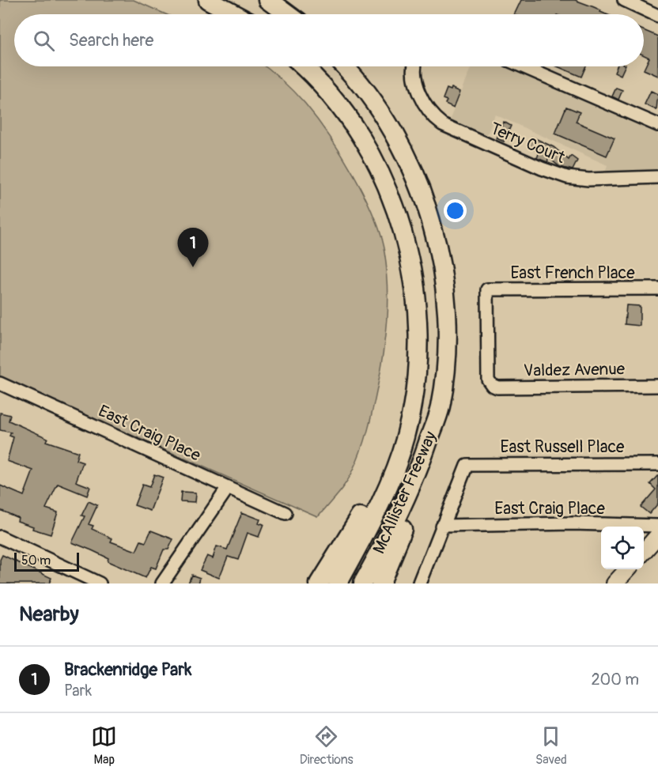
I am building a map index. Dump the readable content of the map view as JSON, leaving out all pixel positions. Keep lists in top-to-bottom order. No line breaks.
{"streets":{"highway":["McAllister Freeway"],"street":["Terry Court","East French Place","Valdez Avenue","East Craig Place","East Russell Place"]},"crossings":[["East French Place","Valdez Avenue"],["East Craig Place","East Russell Place"]],"scale_bar":"50 m","page":{"search":"Search here","pins":"1","scale":"50 m","heading":"Nearby","list":[{"mark":"1","name":"Brackenridge Park","note":"Park","value":"200 m"}],"nav":["Map","Directions","Saved"]}}
